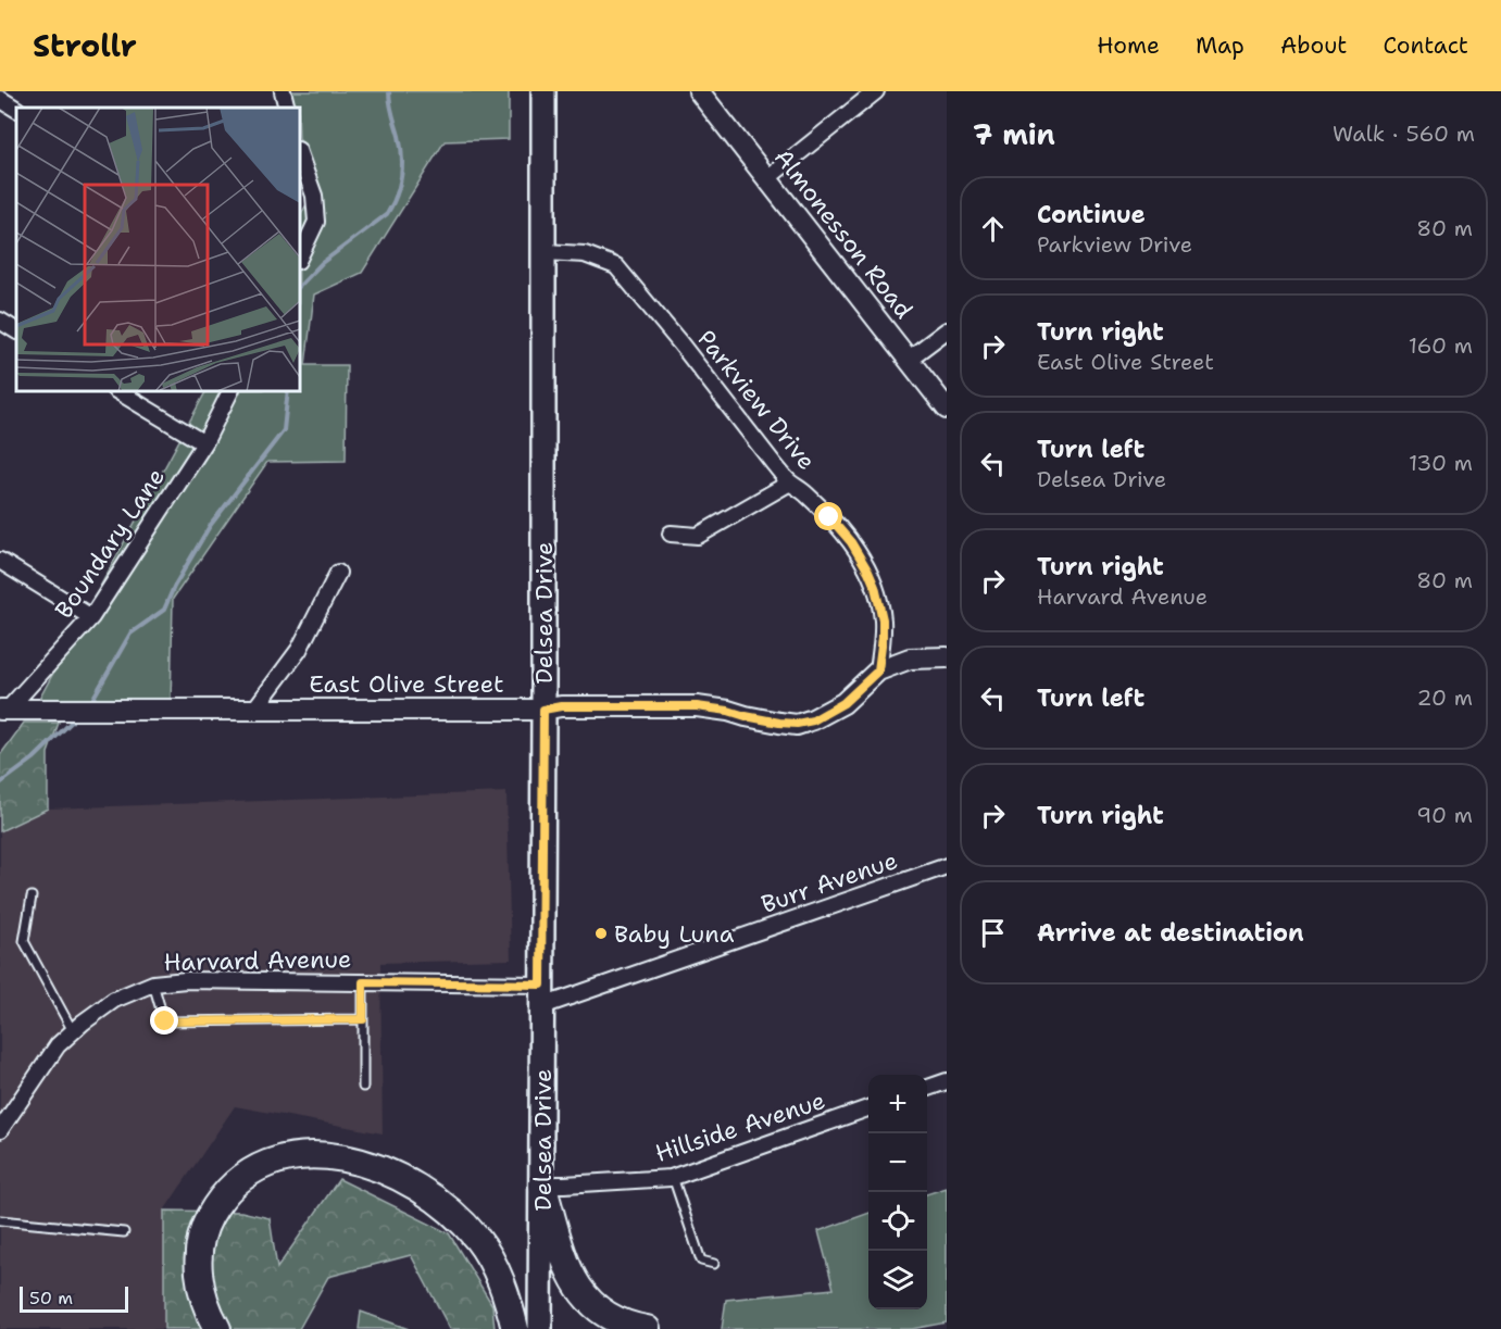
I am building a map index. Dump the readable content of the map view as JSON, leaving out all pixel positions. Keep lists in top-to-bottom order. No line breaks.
{"streets":{"main road":["Delsea Drive"],"street":["Almonesson Road","Parkview Drive","Boundary Lane","East Olive Street","Burr Avenue","Harvard Avenue","Hillside Avenue"]},"crossings":[["Parkview Drive","Delsea Drive"],["Parkview Drive","East Olive Street"],["Boundary Lane","East Olive Street"],["Delsea Drive","East Olive Street"],["Delsea Drive","Burr Avenue"],["Delsea Drive","Harvard Avenue"],["Delsea Drive","Hillside Avenue"],["Burr Avenue","Harvard Avenue"]],"places":["Baby Luna"],"scale_bar":"50 m","page":{"header":"Strollr","nav":["Home","Map","About","Contact"],"heading":["7 min","Walk · 560 m"],"list":[["Continue","Parkview Drive","80 m"],["Turn right","East Olive Street","160 m"],["Turn left","Delsea Drive","130 m"],["Turn right","Harvard Avenue","80 m"],["Turn left","20 m"],["Turn right","90 m"],"Arrive at destination"],"map_buttons":["+","−"],"scale":"50 m"}}
